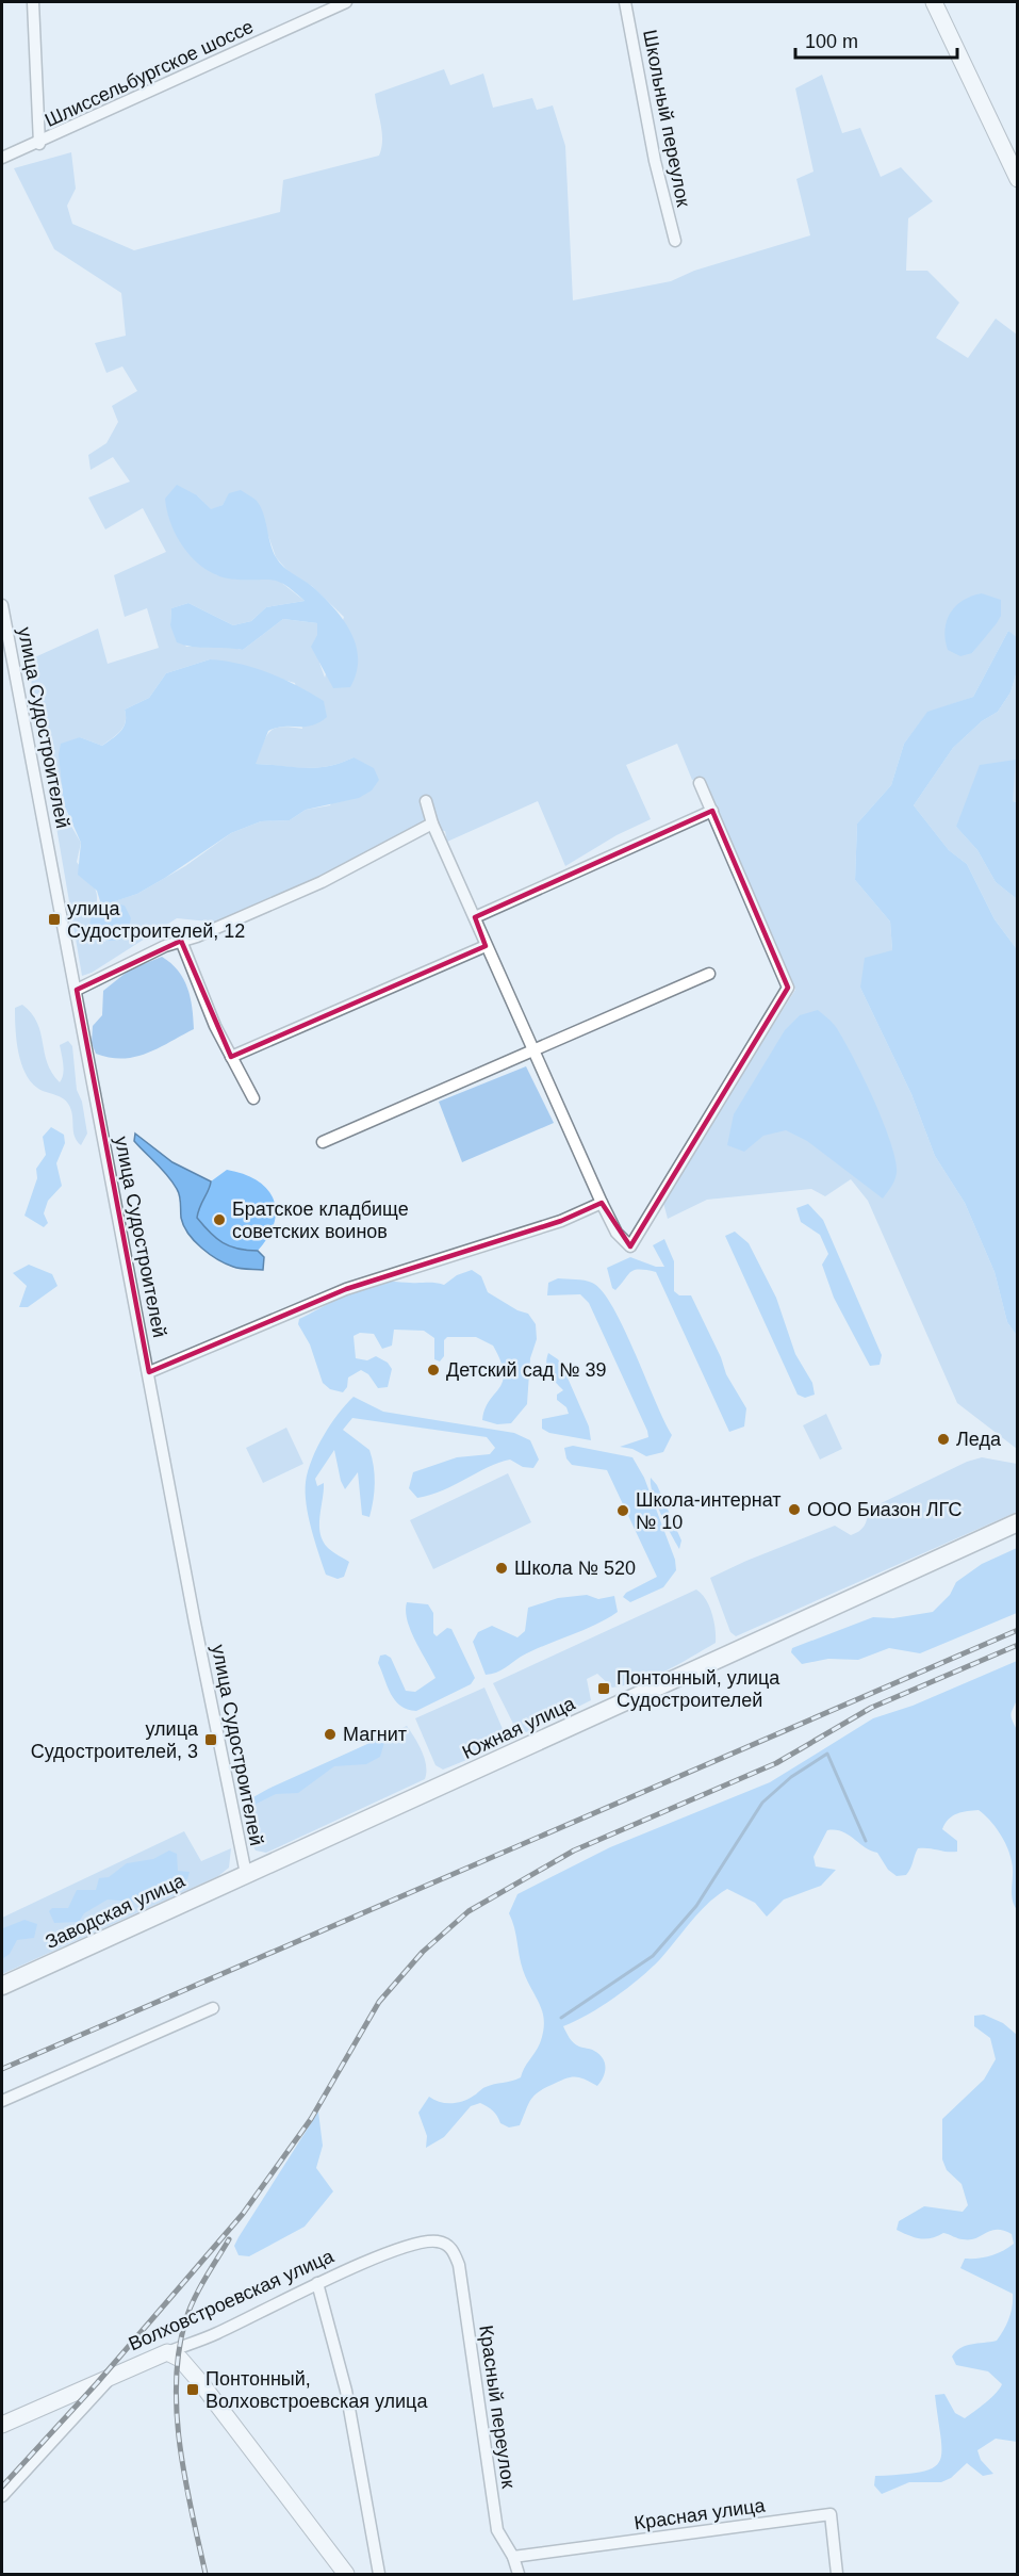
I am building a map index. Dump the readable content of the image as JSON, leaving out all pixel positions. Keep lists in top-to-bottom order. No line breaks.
{"streets":{"main road":["Южная улица","Заводская улица"],"street":["Шлиссельбургское шоссе","Школьный переулок","улица Судостроителей","Волховстроевская улица","Красный переулок","Красная улица"]},"crossings":[["улица Судостроителей","Южная улица"],["улица Судостроителей","Заводская улица"],["Южная улица","Заводская улица"],["Волховстроевская улица","Красный переулок"],["Красный переулок","Красная улица"]],"places":{"transit":["улица Судостроителей, 12","Понтонный, улица Судостроителей","улица Судостроителей, 3","Понтонный, Волховстроевская улица"],"other":["Братское кладбище советских воинов","Детский сад № 39","Леда","ООО Биазон ЛГС","Школа-интернат № 10","Школа № 520","Магнит"]},"scale_bar":"100 m"}
